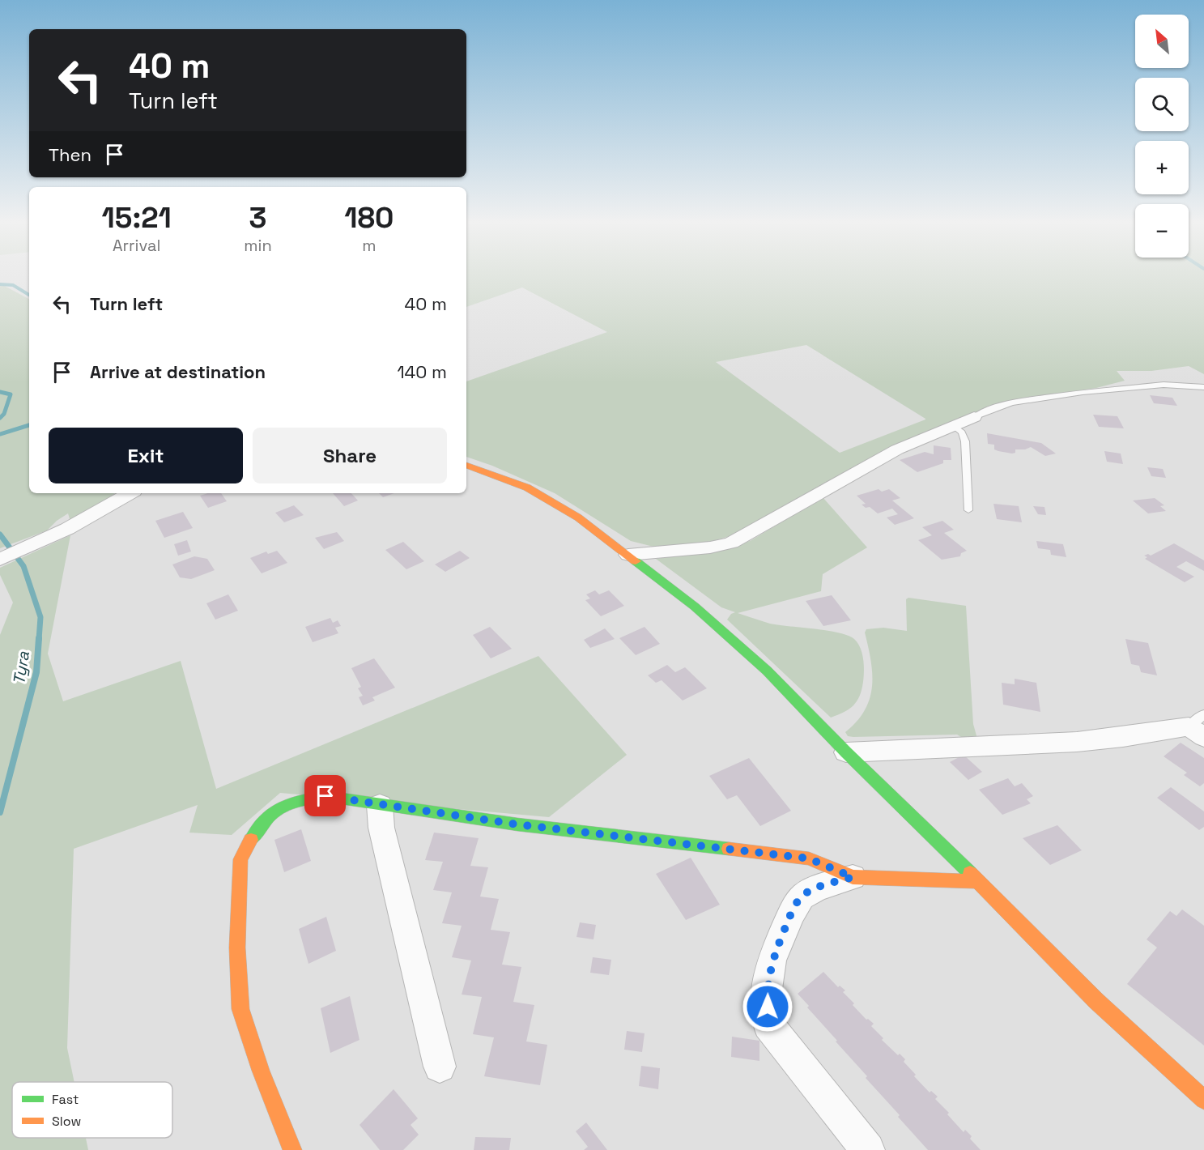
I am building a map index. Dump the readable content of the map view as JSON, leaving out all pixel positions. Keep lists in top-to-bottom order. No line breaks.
{"water":["Tyra"],"legend":["Fast","Slow"],"north":"top left","page":{"map_buttons":["+","−"],"turn":["40 m","Turn left"],"then":"Then","eta":["15:21","Arrival","3","min","180","m"],"list":[{"name":"Turn left","value":"40 m"},{"name":"Arrive at destination","value":"140 m"}],"buttons":["Exit","Share"]}}
